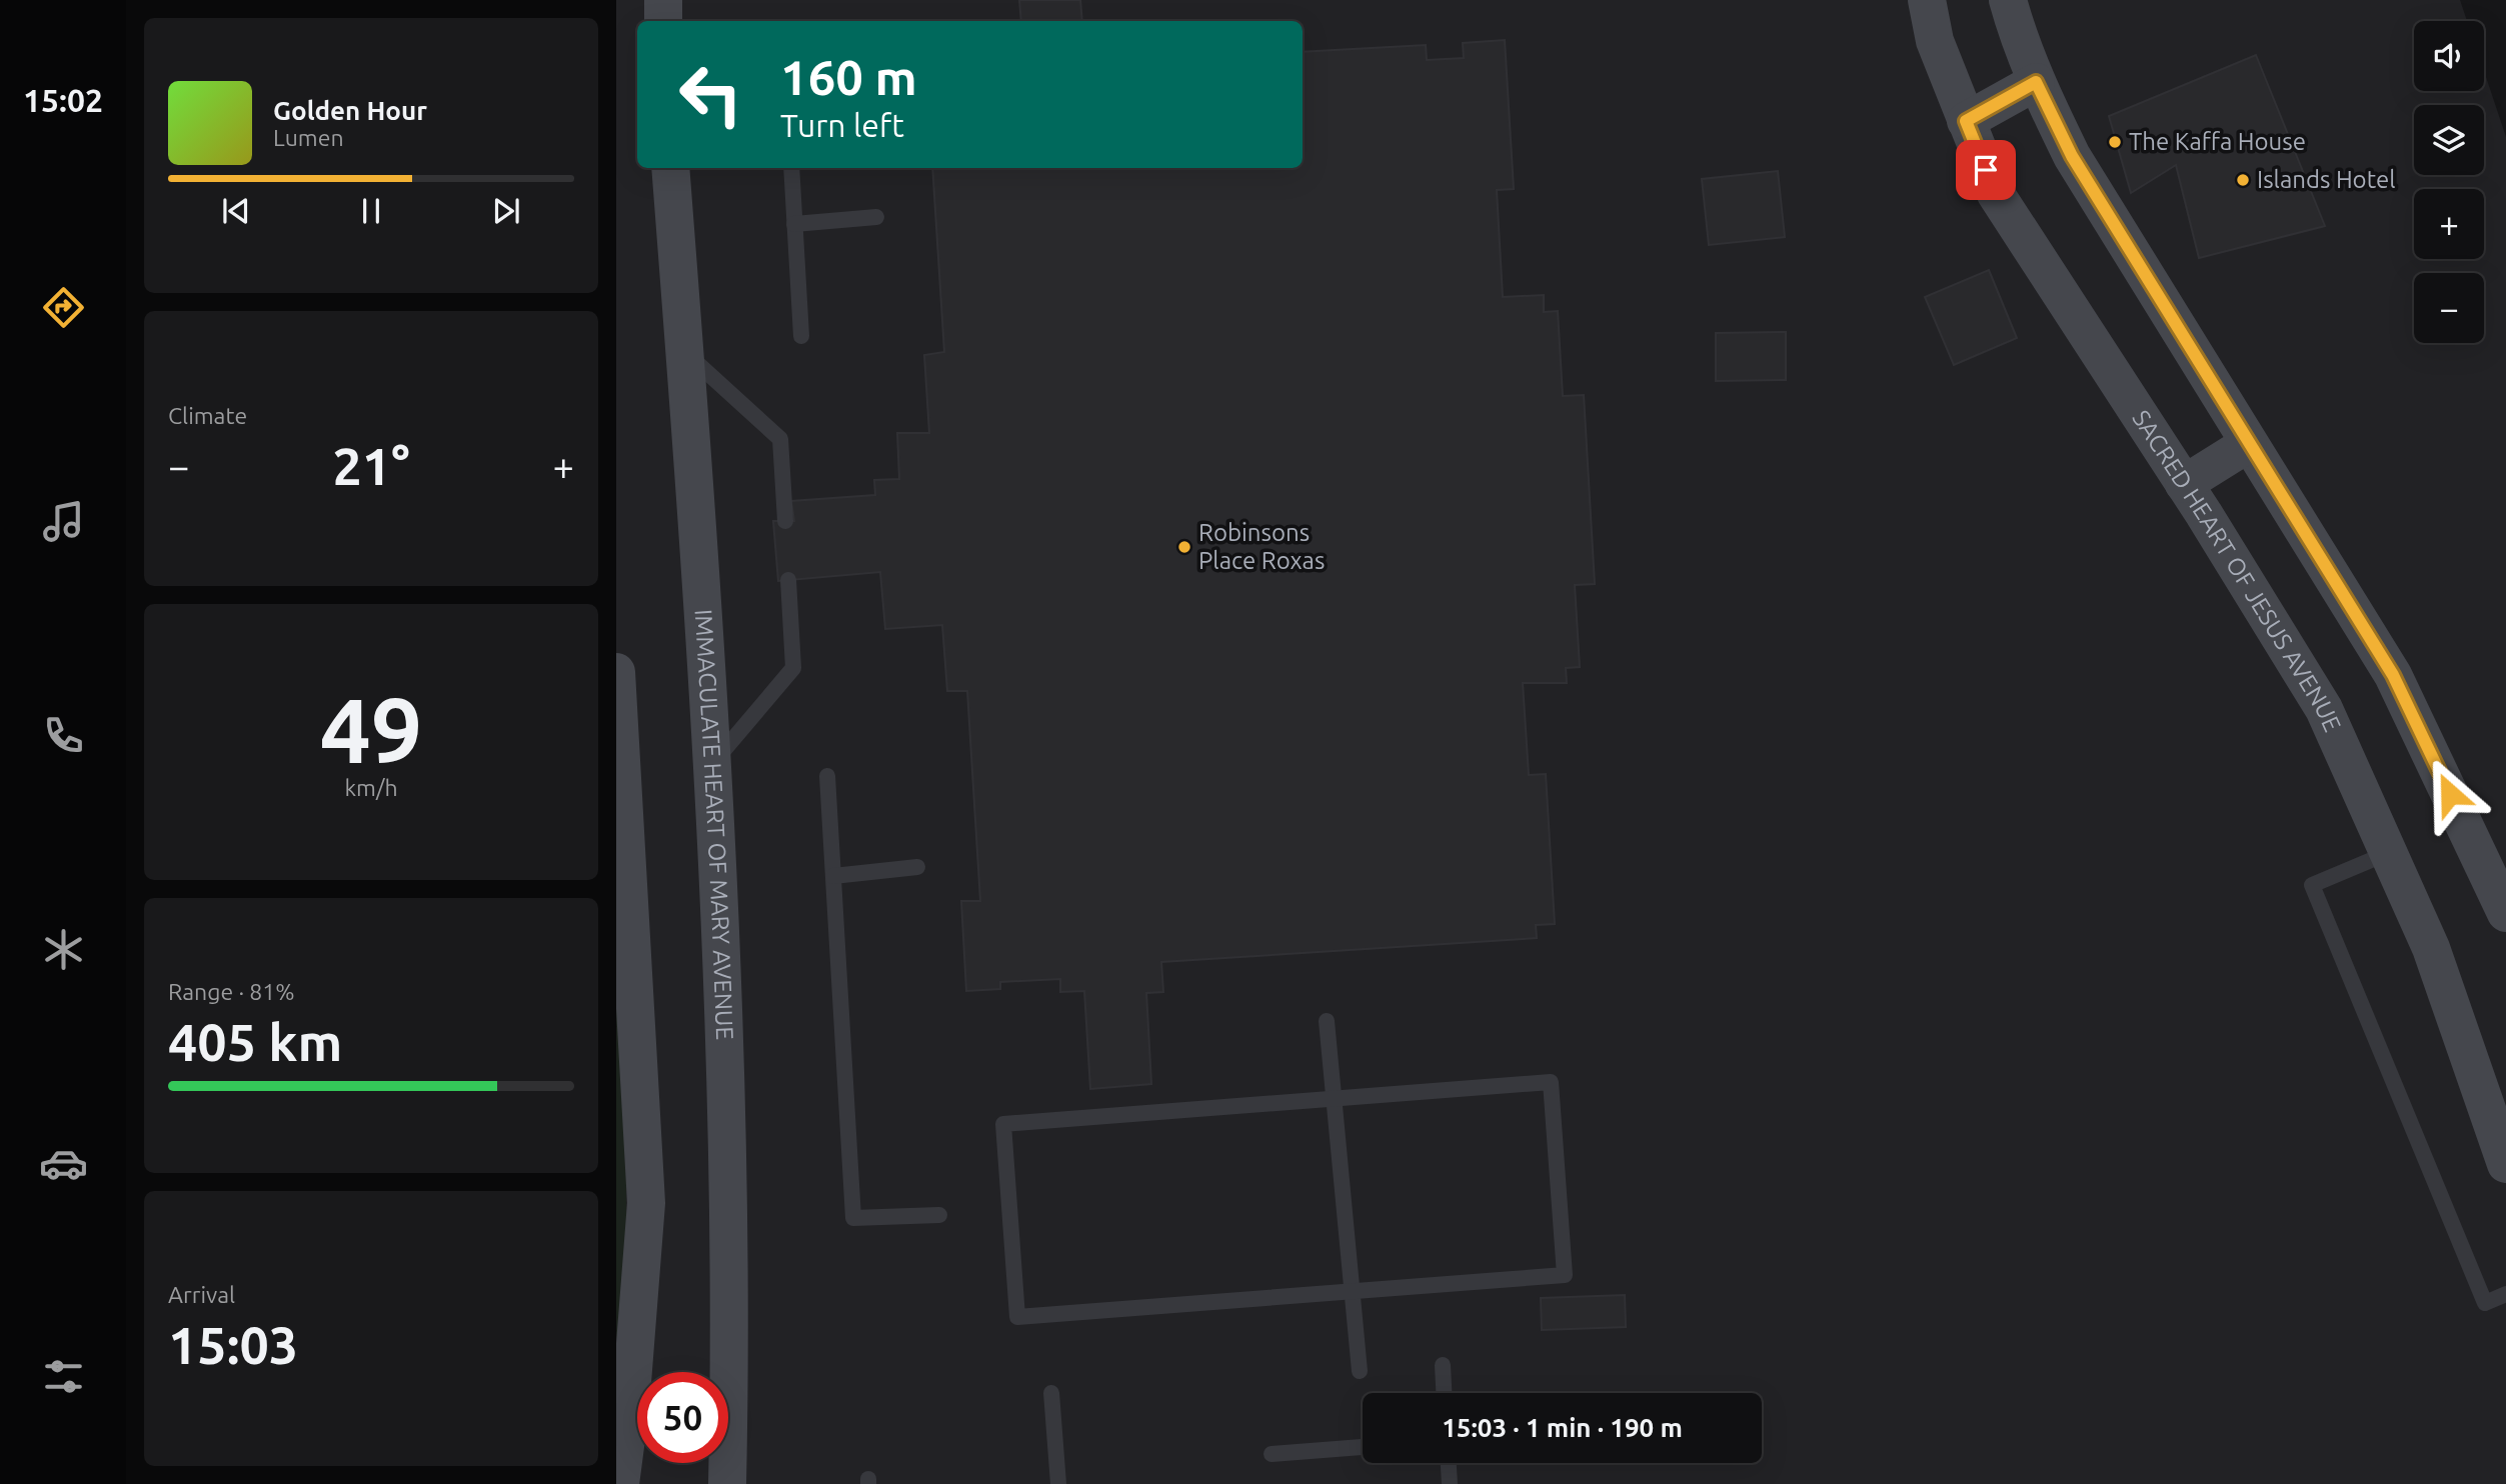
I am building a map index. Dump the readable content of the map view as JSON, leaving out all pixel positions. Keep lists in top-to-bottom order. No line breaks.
{"streets":{"main road":["SACRED HEART OF JESUS AVENUE","IMMACULATE HEART OF MARY AVENUE"]},"places":["The Kaffa House","Islands Hotel","Robinsons Place Roxas"],"page":{"tabs":"15:02","map_buttons":["+","−"],"turn":["160 m","Turn left"],"song":["Golden Hour","Lumen"],"tile":["Climate",["49","km/h"],["Range · 81%","405 km"],["Arrival","15:03"]],"heat":["−","21°","+"],"limit":"50","trip":"15:03 · 1 min · 190 m"}}
